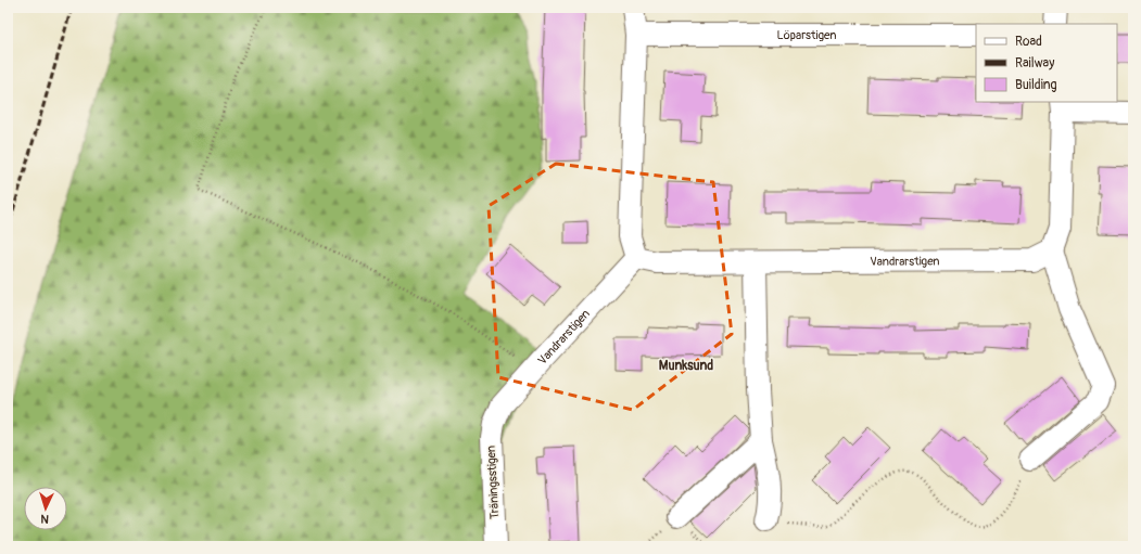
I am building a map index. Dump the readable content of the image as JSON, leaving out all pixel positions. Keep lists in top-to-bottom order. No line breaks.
{"streets":{"street":["Löparstigen","Vandrarstigen","Träningsstigen"]},"crossings":[["Vandrarstigen","Träningsstigen"]],"districts":["Munksund"],"legend":["Road","Railway","Building"],"north":"bottom"}
